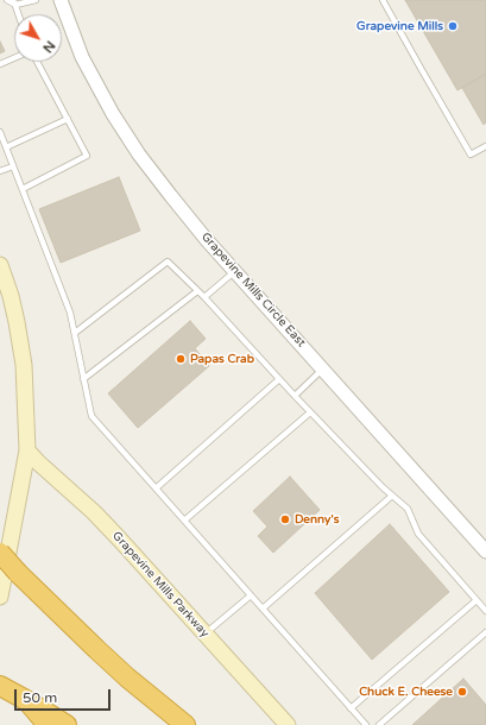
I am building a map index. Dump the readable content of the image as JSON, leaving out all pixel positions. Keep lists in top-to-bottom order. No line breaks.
{"streets":{"main road":["Grapevine Mills Parkway"],"street":["Grapevine Mills Circle East"]},"places":["Grapevine Mills","Papas Crab","Denny's","Chuck E. Cheese"],"scale_bar":"50 m","north":"bottom right"}
